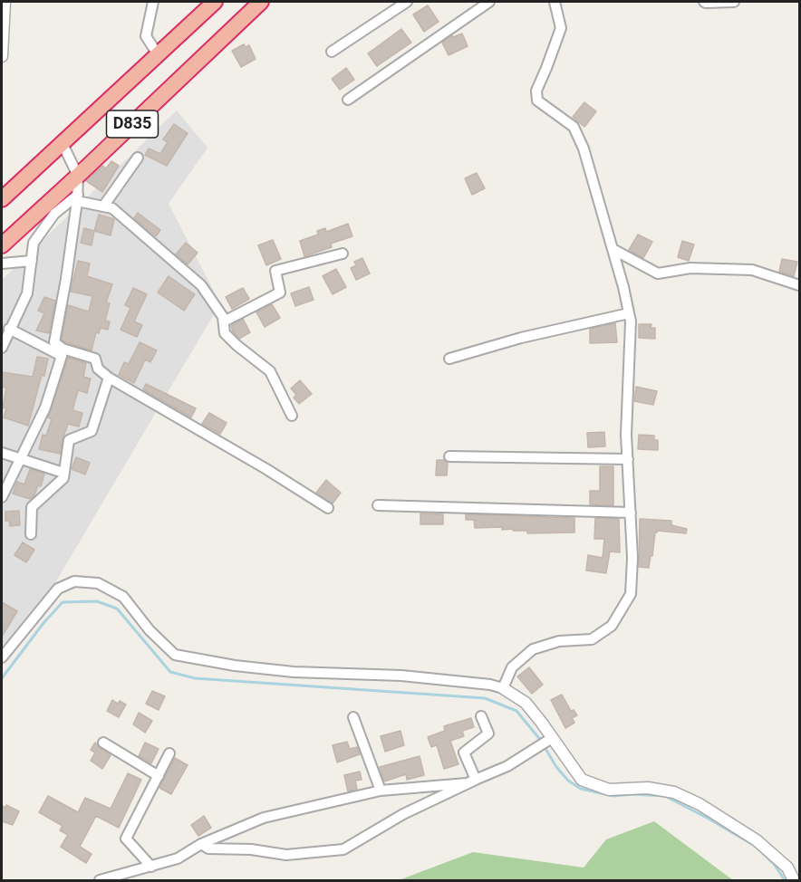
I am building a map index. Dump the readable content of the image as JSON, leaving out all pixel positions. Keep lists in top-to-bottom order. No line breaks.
{"streets":{"highway":["D835"]}}
